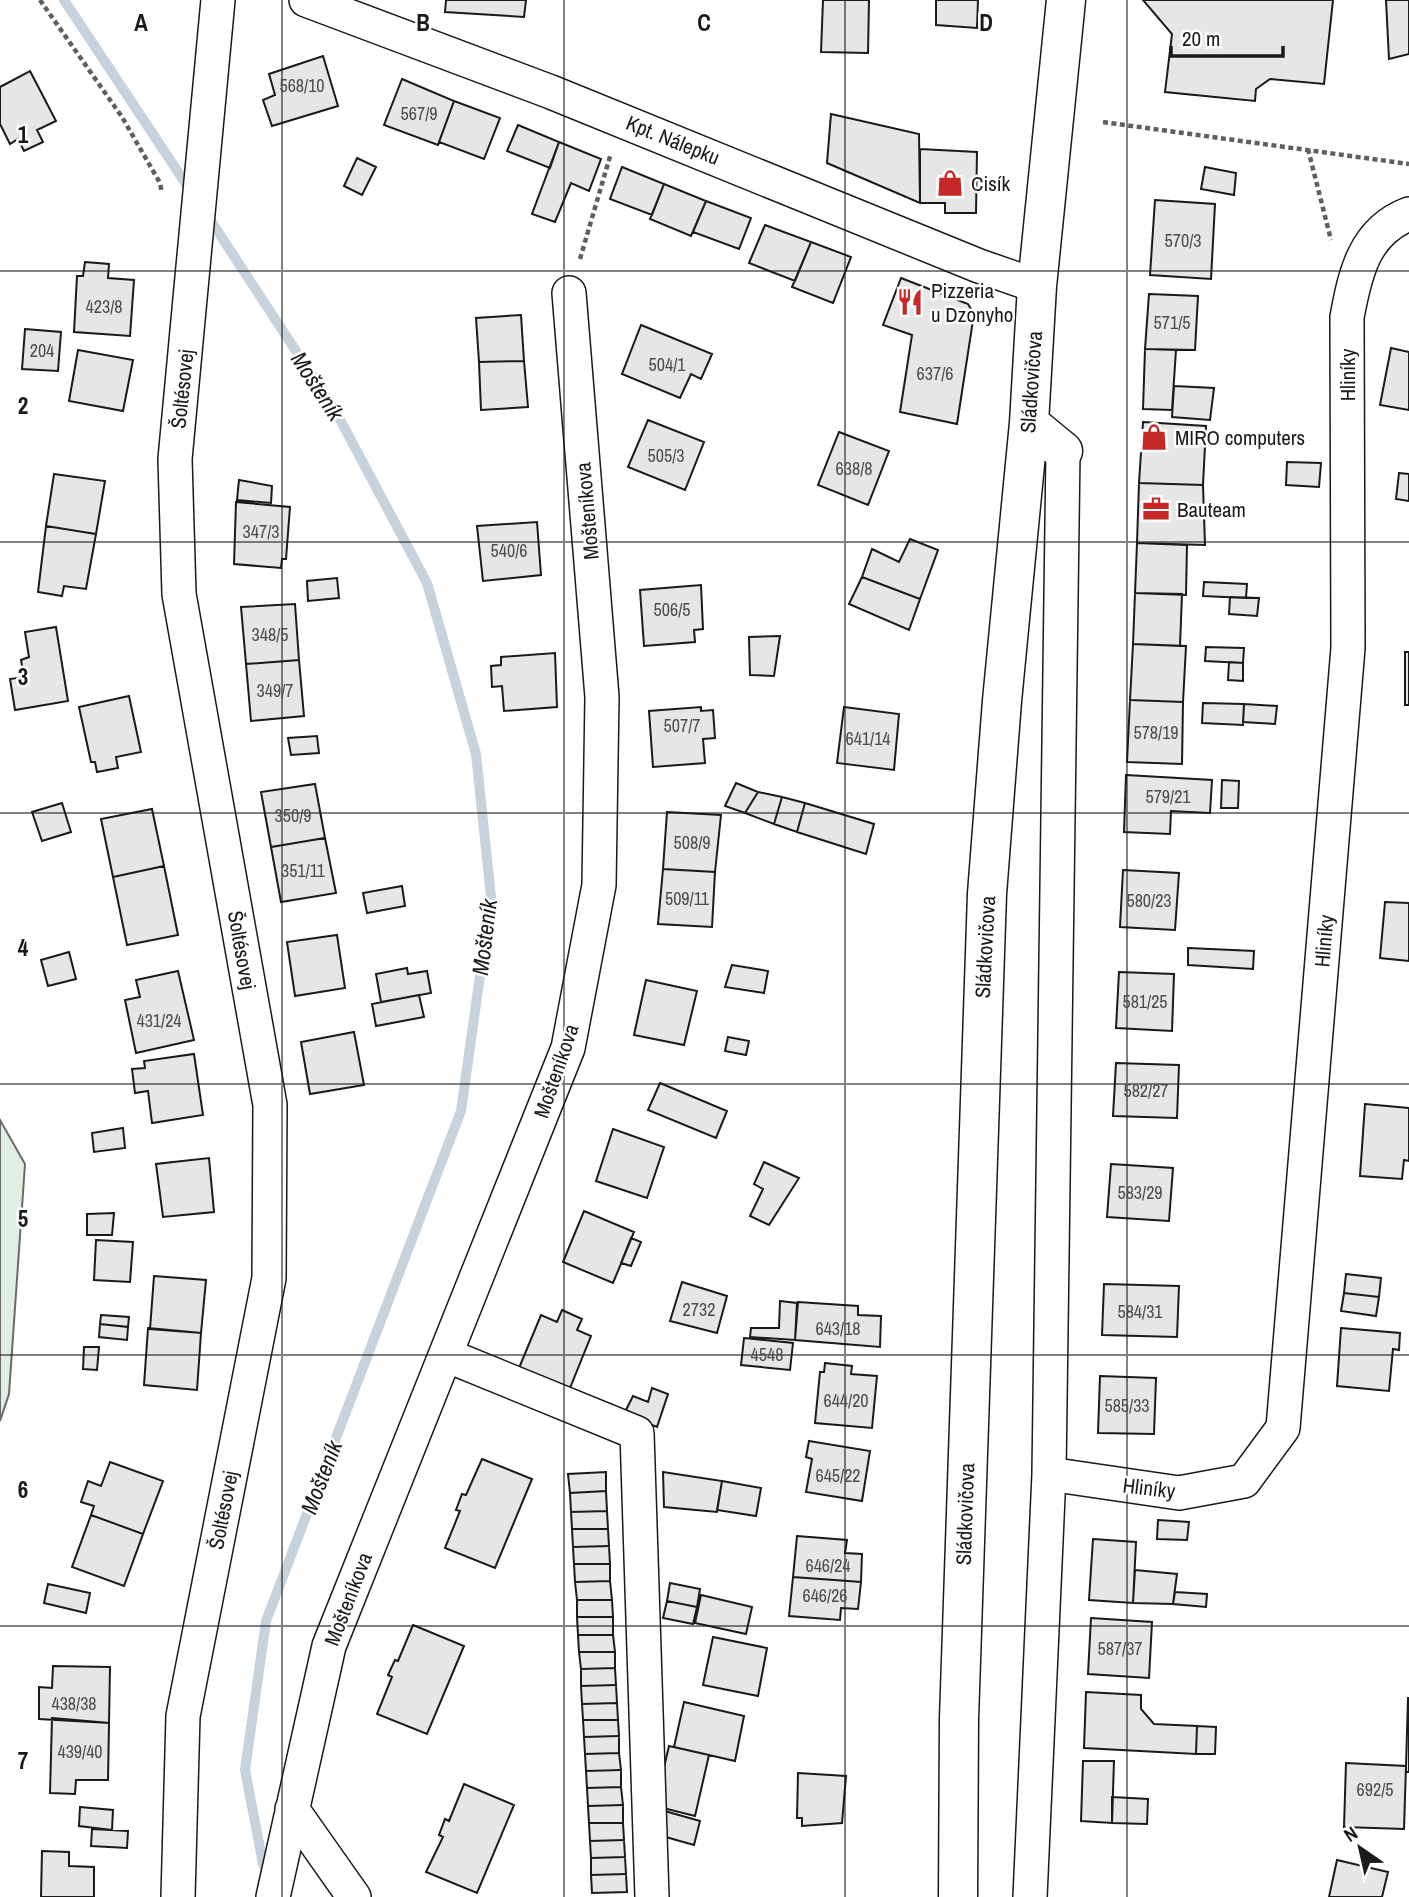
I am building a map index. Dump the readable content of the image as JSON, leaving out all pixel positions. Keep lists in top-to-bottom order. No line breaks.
{"streets":{"main road":["Sládkovičova"],"street":["Kpt. Nálepku","Hliníky","Šoltésovej","Mošteníkova"]},"crossings":[["Kpt. Nálepku","Sládkovičova"],["Hliníky","Sládkovičova"]],"water":["Mošteník"],"places":{"shop":["Cisík","MIRO computers"],"restaurant":["Pizzeria u Dzonyho"],"office":["Bauteam"]},"house_numbers":["568/10","567/9","570/3","423/8","571/5","204","504/1","637/6","505/3","638/8","347/3","540/6","506/5","348/5","349/7","507/7","578/19","641/14","579/21","350/9","508/9","351/11","509/11","580/23","581/25","431/24","582/27","583/29","2732","584/31","643/18","4548","644/20","585/33","645/22","646/24","646/26","587/37","438/38","439/40","692/5"],"scale_bar":"20 m","north":"top left","grid":{"columns":["A","B","C","D"],"rows":["1","2","3","4","5","6","7"]}}
